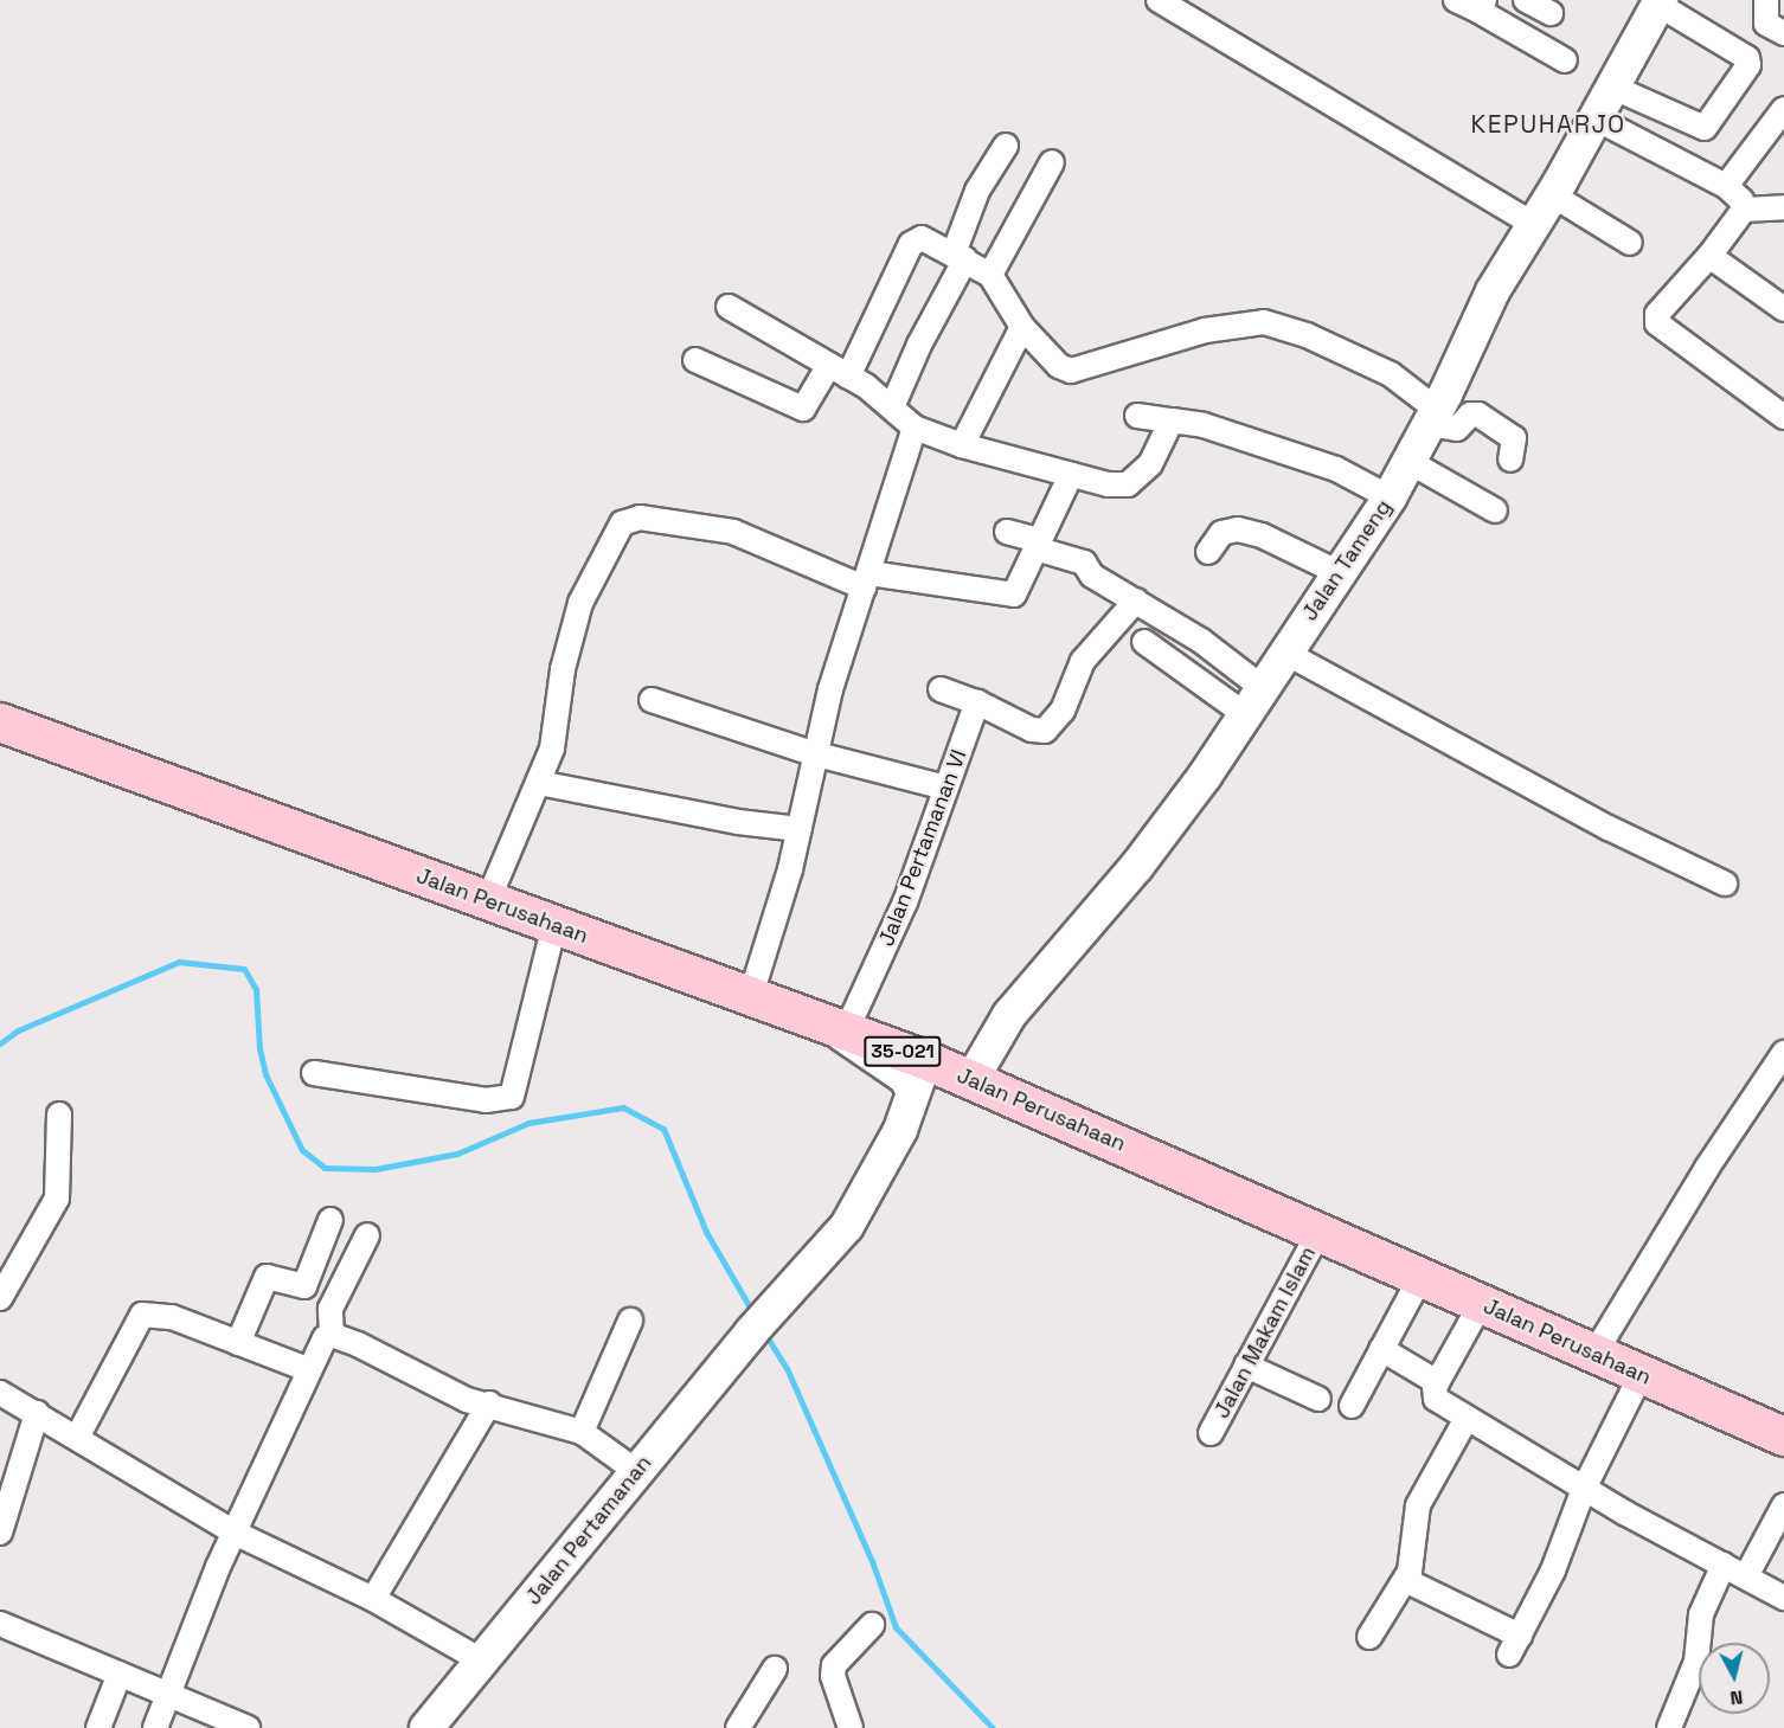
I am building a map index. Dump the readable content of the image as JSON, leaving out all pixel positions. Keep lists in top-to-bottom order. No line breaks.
{"streets":{"main road":["Jalan Perusahaan","35-021"],"street":["Jalan Tameng","Jalan Pertamanan VI","Jalan Makam Islam","Jalan Pertamanan"]},"crossings":[["Jalan Tameng","Jalan Perusahaan"],["Jalan Pertamanan VI","Jalan Perusahaan"],["Jalan Perusahaan","Jalan Makam Islam"],["Jalan Perusahaan","Jalan Pertamanan"]],"districts":["KEPUHARJO"],"north":"bottom"}
